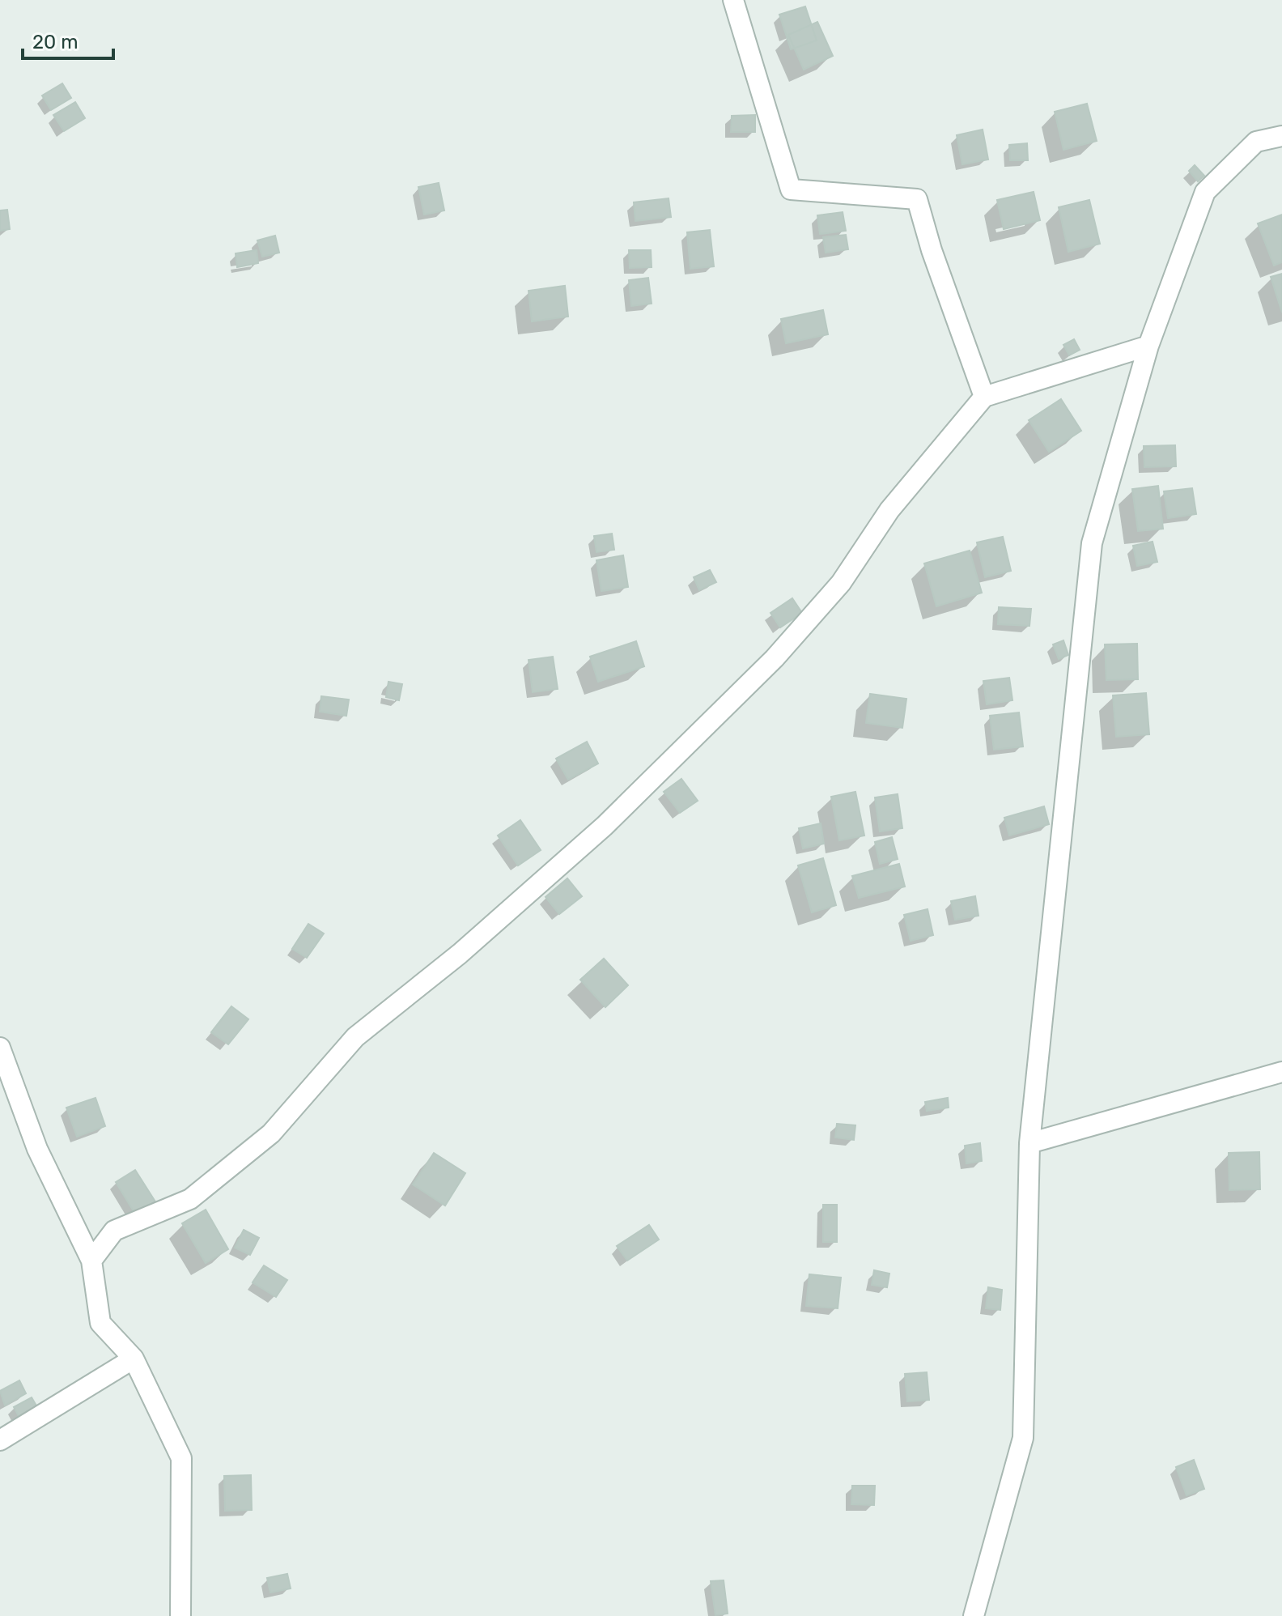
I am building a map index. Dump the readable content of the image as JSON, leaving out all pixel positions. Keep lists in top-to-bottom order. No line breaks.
{"scale_bar":"20 m"}
